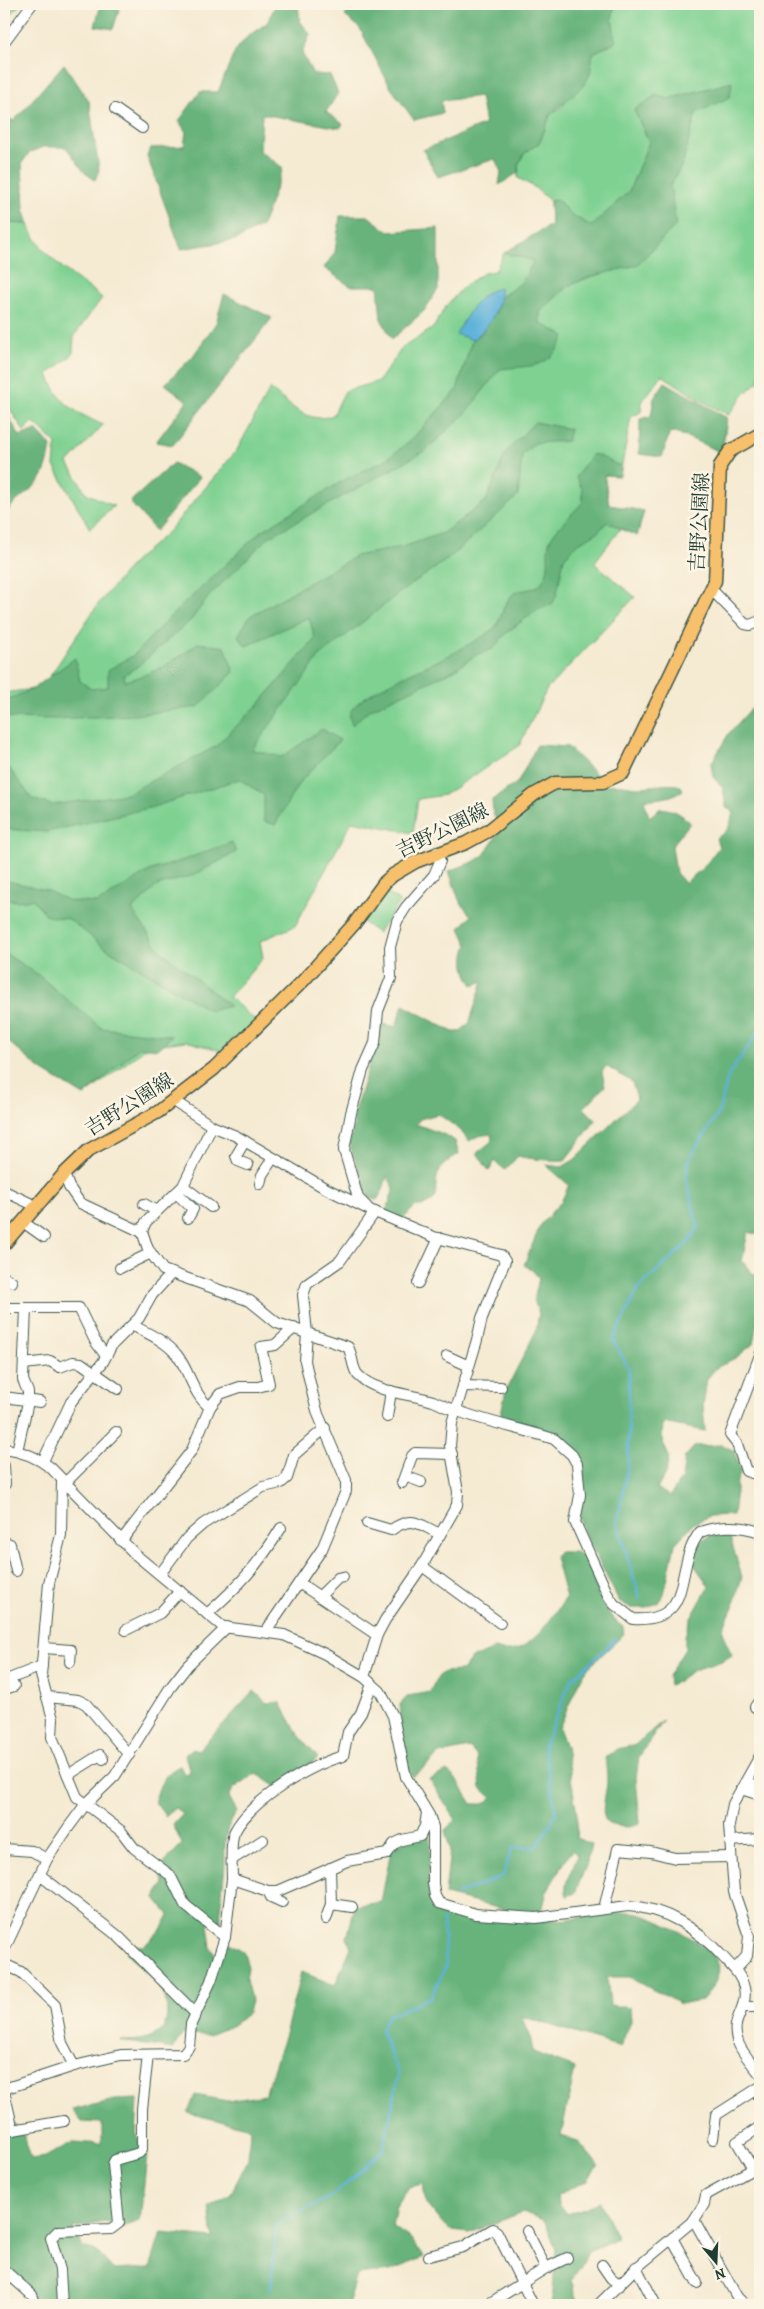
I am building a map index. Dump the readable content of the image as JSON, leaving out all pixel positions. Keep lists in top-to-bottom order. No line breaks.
{"streets":{"main road":["吉野公園線"]},"north":"bottom"}
